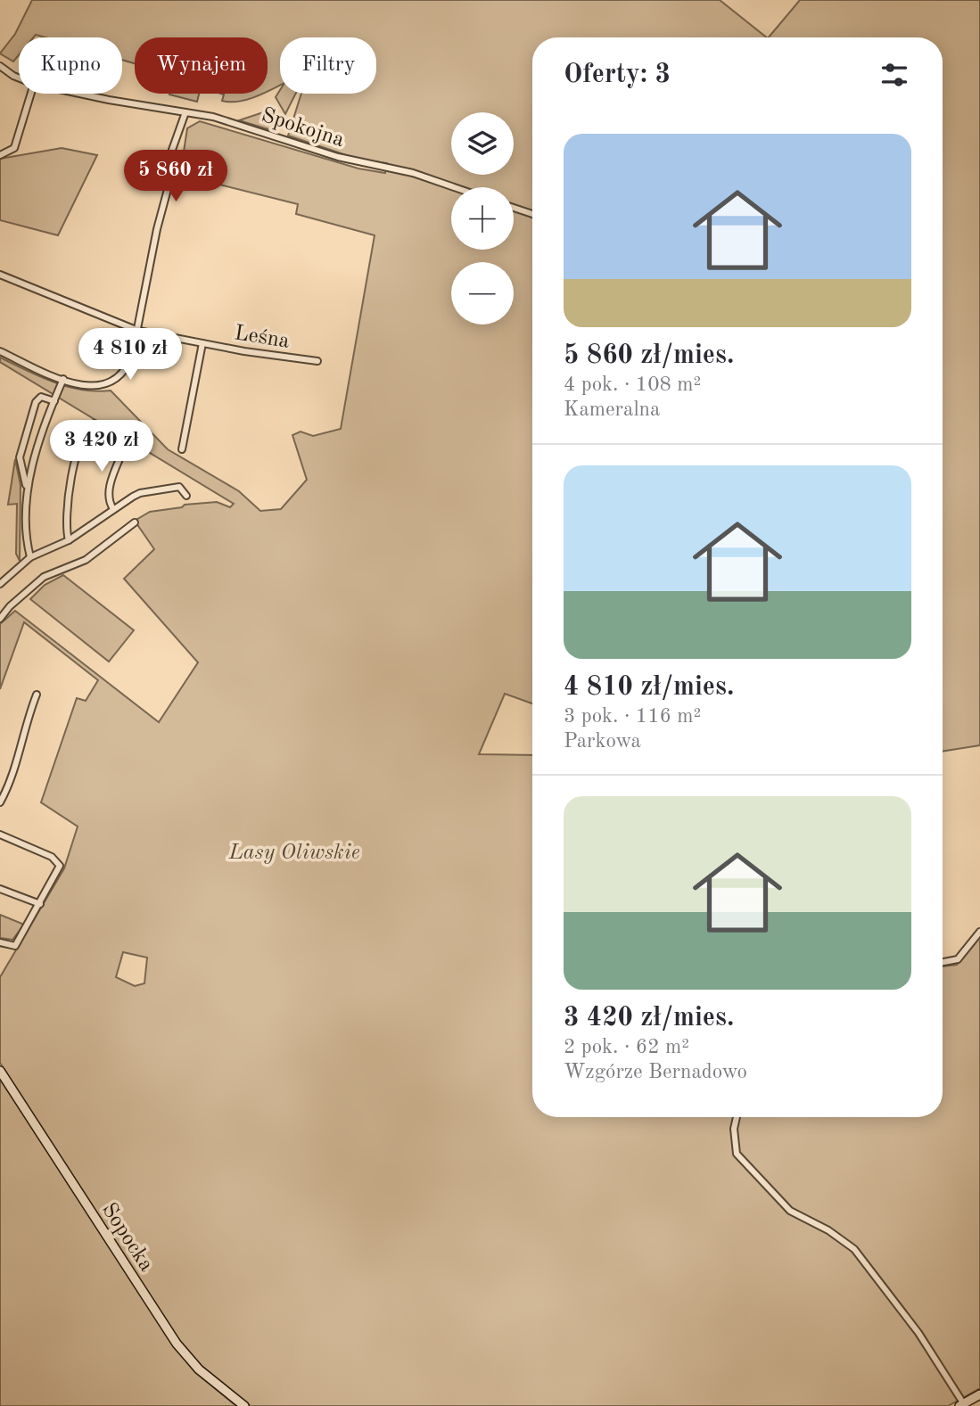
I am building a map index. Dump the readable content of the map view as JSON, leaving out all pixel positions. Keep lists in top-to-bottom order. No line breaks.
{"streets":{"main road":["Sopocka"],"street":["Spokojna","Leśna"]},"parks":["Lasy Oliwskie"],"page":{"chip":["Kupno","Wynajem","Filtry"],"heading":"Oferty: 3","map_buttons":["+","−"],"list":[{"name":"5 860 zł/mies.","note":"4 pok. · 108 m² · Kameralna"},{"name":"4 810 zł/mies.","note":"3 pok. · 116 m² · Parkowa"},{"name":"3 420 zł/mies.","note":"2 pok. · 62 m² · Wzgórze Bernadowo"}],"price":["5 860 zł","4 810 zł","3 420 zł"]}}
